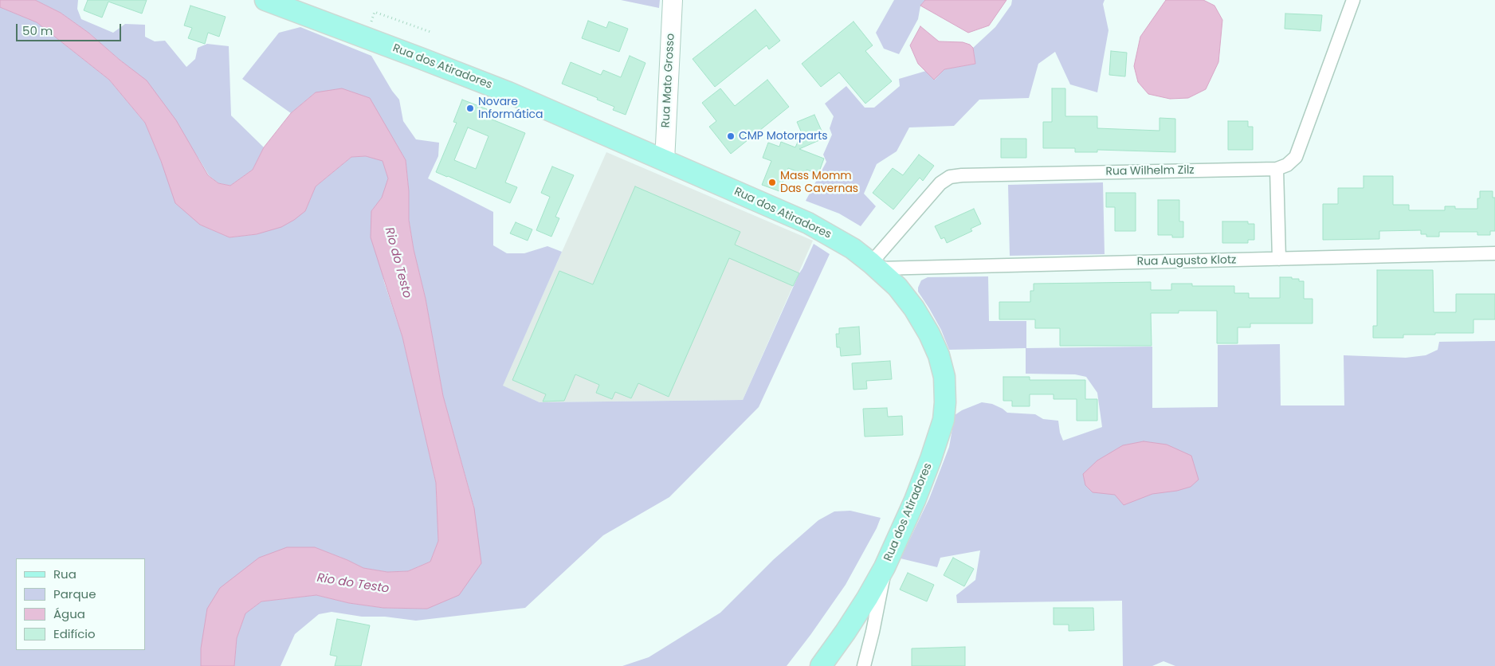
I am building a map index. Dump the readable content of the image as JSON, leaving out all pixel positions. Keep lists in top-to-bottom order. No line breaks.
{"streets":{"main road":["Rua dos Atiradores"],"street":["Rua Mato Grosso","Rua Wilhelm Zilz","Rua Augusto Klotz"]},"crossings":[["Rua dos Atiradores","Rua Mato Grosso"],["Rua dos Atiradores","Rua Wilhelm Zilz"],["Rua dos Atiradores","Rua Augusto Klotz"],["Rua Wilhelm Zilz","Rua Augusto Klotz"]],"water":["Rio do Testo"],"places":["Novare Informática","CMP Motorparts","Mass Momm Das Cavernas"],"legend":["Rua","Parque","Água","Edifício"],"scale_bar":"50 m"}
